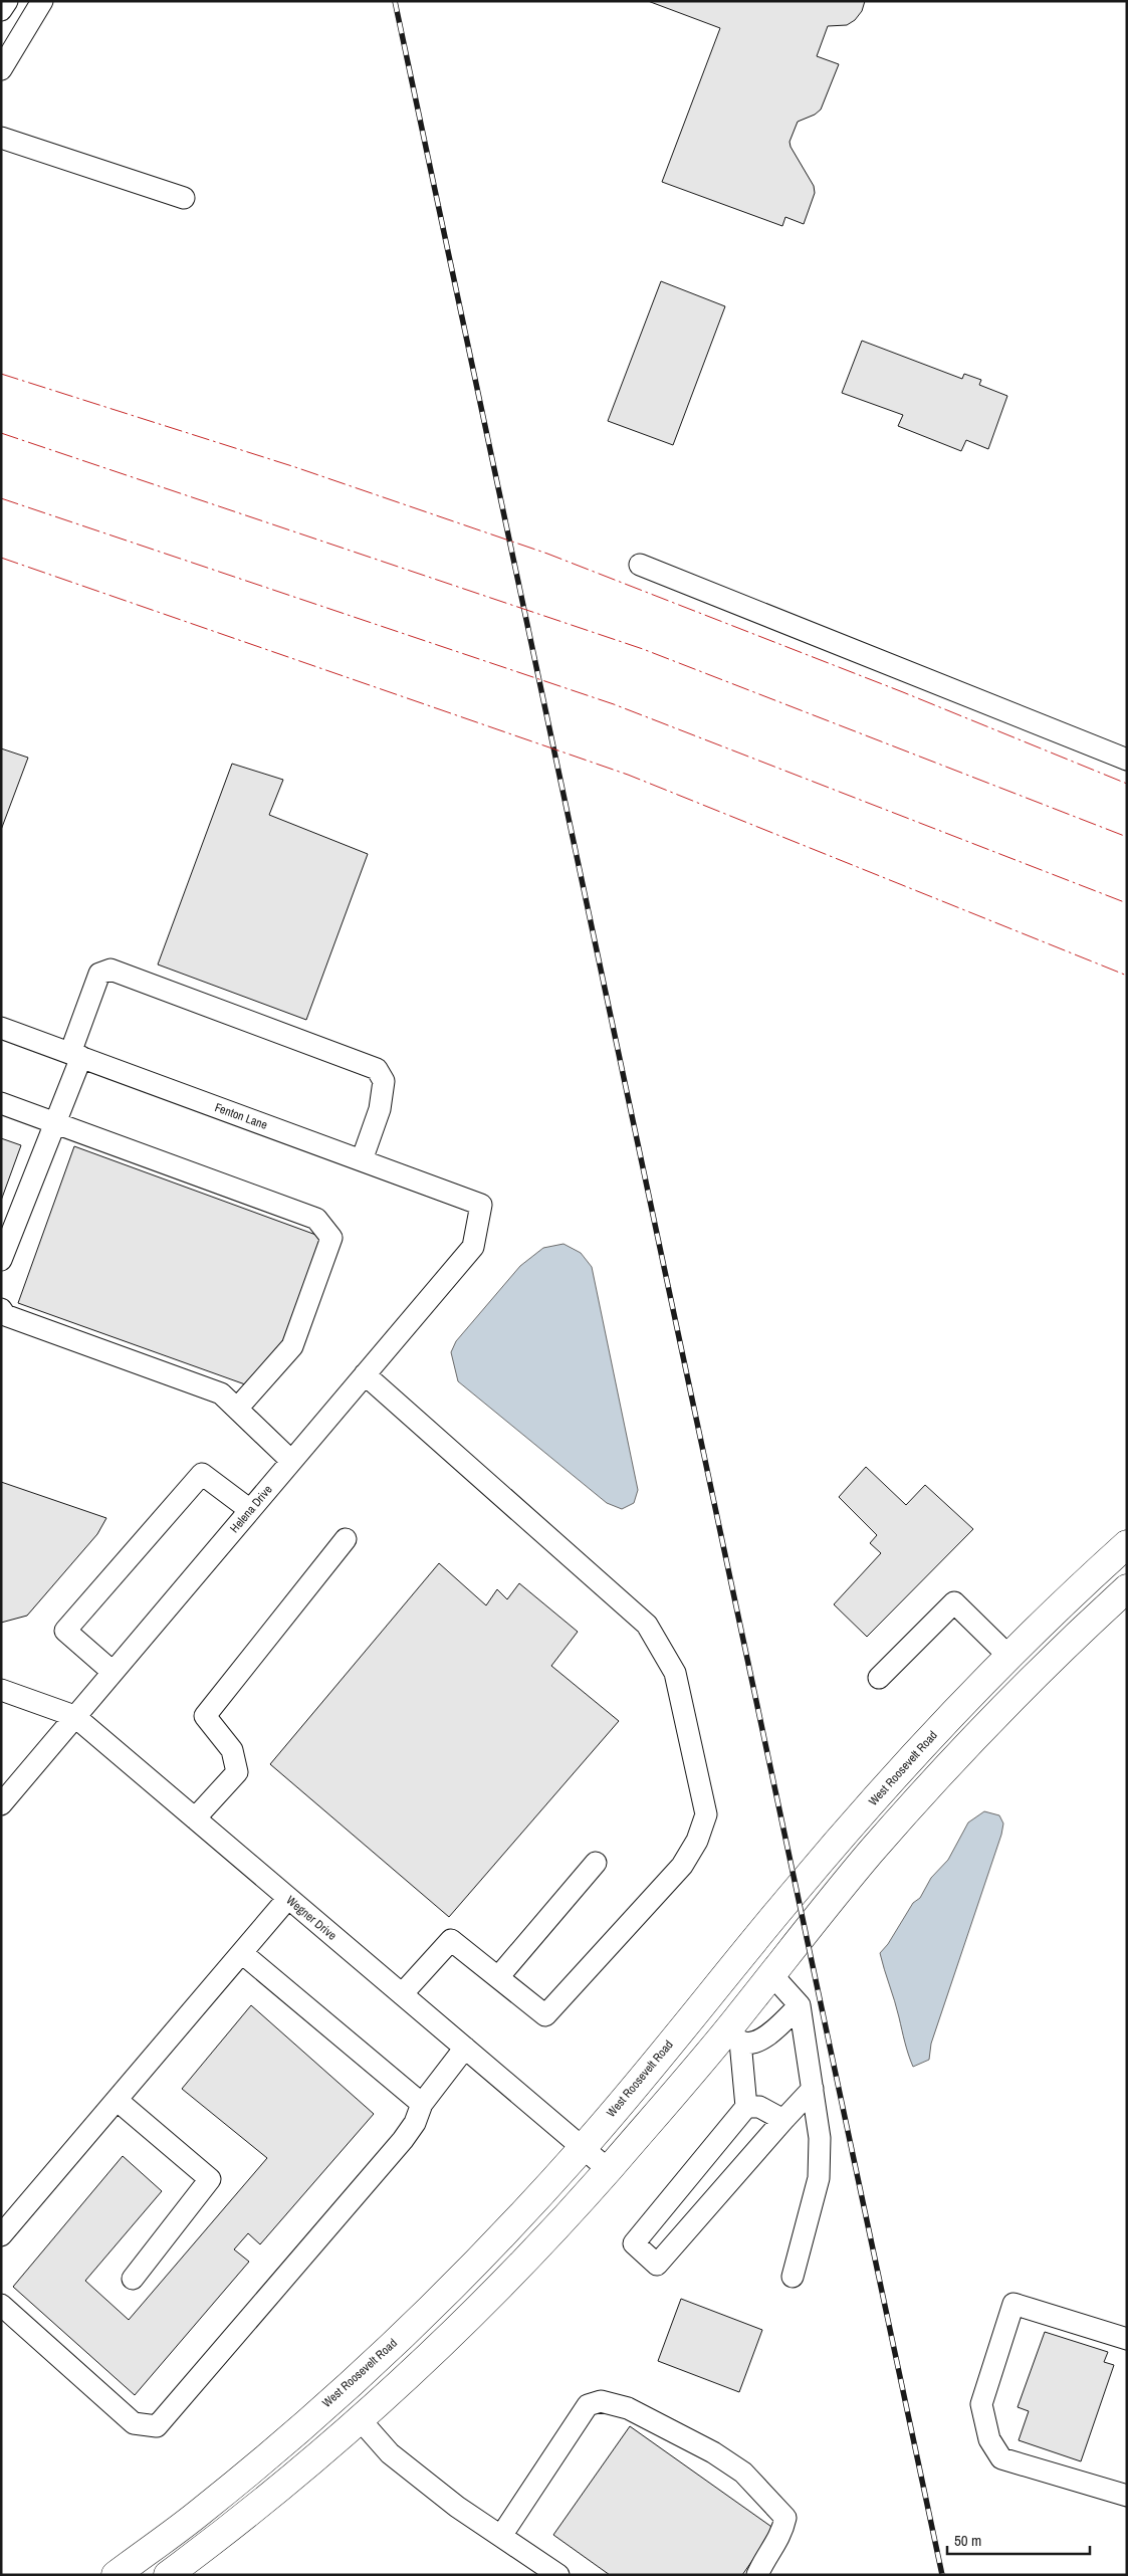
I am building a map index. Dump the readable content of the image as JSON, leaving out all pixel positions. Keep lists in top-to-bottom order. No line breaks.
{"streets":{"main road":["West Roosevelt Road"],"street":["Fenton Lane","Helena Drive","Wegner Drive"]},"crossings":[["Fenton Lane","Helena Drive"],["Helena Drive","Wegner Drive"],["West Roosevelt Road","Wegner Drive"]],"scale_bar":"50 m"}
